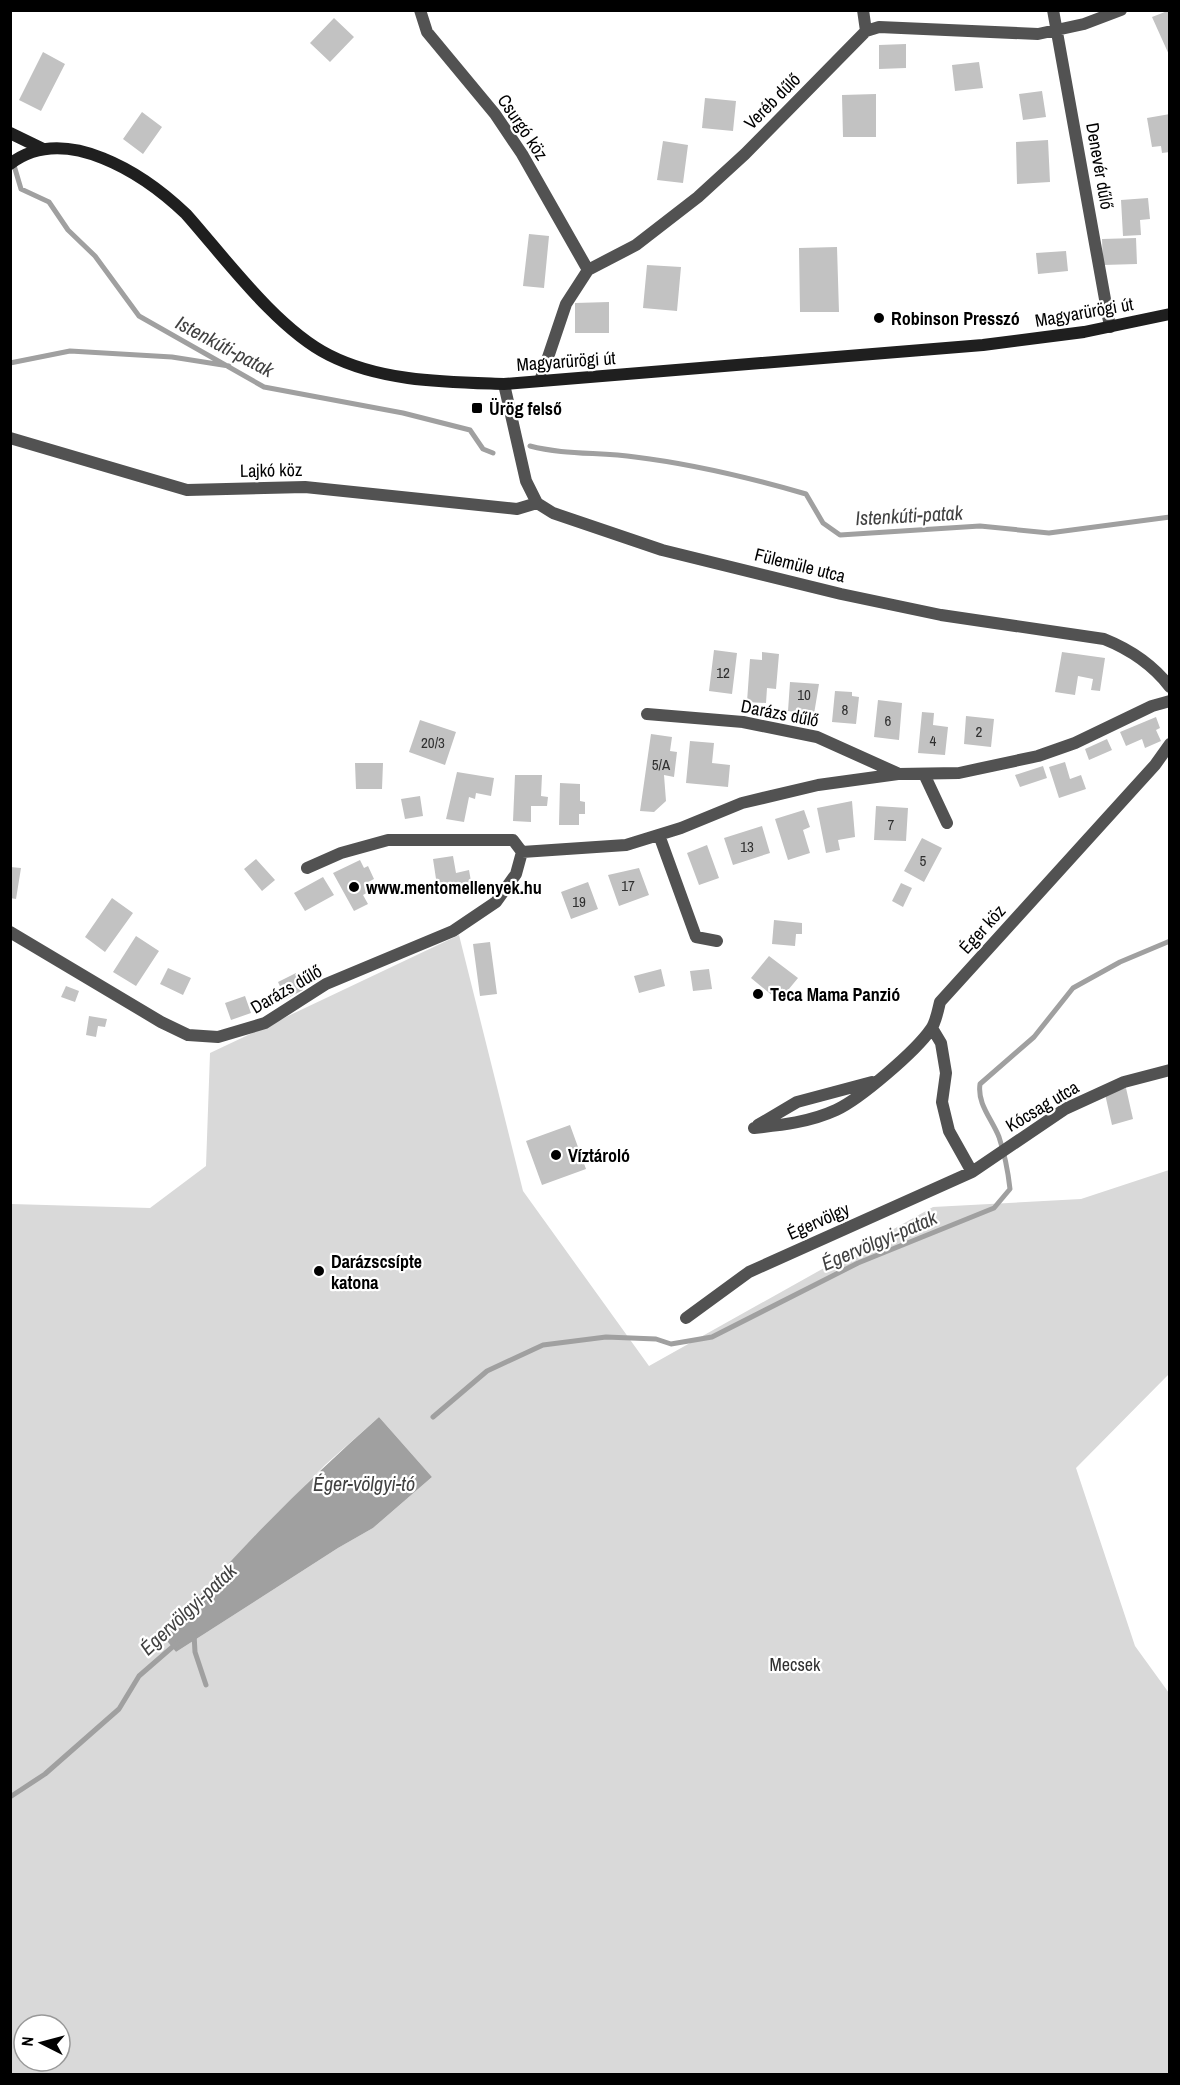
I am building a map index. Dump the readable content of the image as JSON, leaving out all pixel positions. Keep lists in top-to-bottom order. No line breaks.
{"streets":{"main road":["Magyarürögi út"],"street":["Veréb dűlő","Csurgó köz","Denevér dűlő","Lajkó köz","Fülemüle utca","Darázs dűlő","Éger köz","Kócsag utca","Égervölgy"]},"crossings":[["Veréb dűlő","Csurgó köz"],["Veréb dűlő","Magyarürögi út"],["Denevér dűlő","Magyarürögi út"],["Lajkó köz","Fülemüle utca"],["Kócsag utca","Égervölgy"]],"water":["Istenkúti-patak","Égervölgyi-patak","Éger-völgyi-tó"],"parks":["Mecsek"],"places":{"other":["Robinson Presszó","www.mentomellenyek.hu","Teca Mama Panzió","Víztároló","Darázscsípte katona"],"transit":["Ürög felső"]},"house_numbers":["12","10","8","6","2","4","20/3","5/A","7","13","5","17","19"],"north":"left"}
